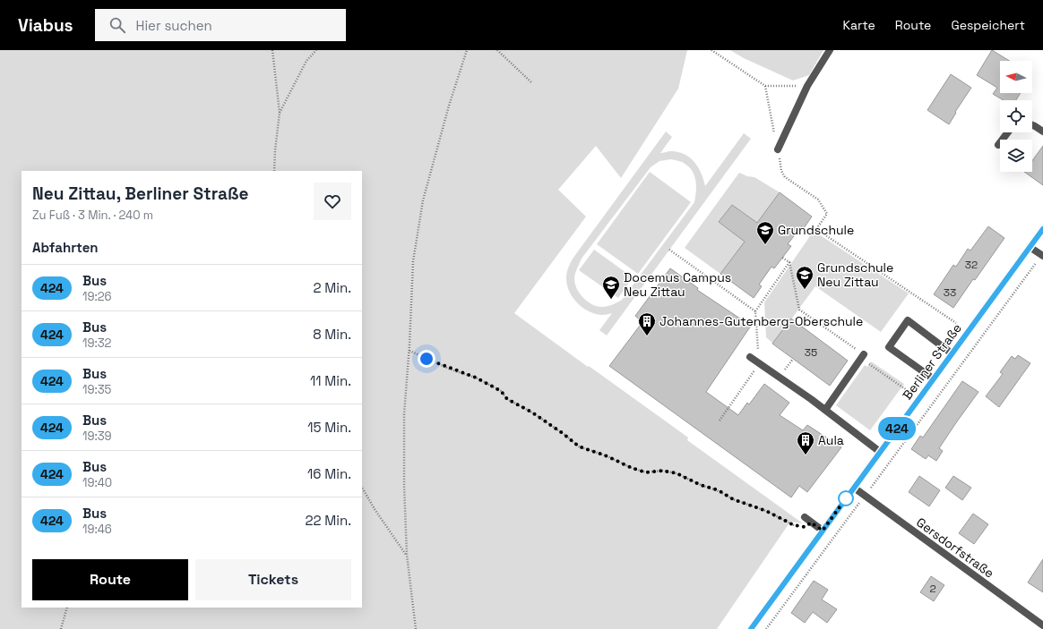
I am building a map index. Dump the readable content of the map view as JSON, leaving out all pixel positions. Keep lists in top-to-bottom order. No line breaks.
{"streets":{"main road":["Berliner Straße"],"street":["Gersdorfstraße"]},"crossings":[["Berliner Straße","Gersdorfstraße"]],"places":{"school or university":["Grundschule","Grundschule Neu Zittau","Docemus Campus Neu Zittau"],"building":["Johannes-Gutenberg-Oberschule","Aula"]},"lines":["bus line 424"],"house_numbers":["32","33","35","2"],"north":"left","page":{"header":"Viabus","search":"Hier suchen","nav":["Karte","Route","Gespeichert"],"on_map":"424","heading":[["Neu Zittau, Berliner Straße","Zu Fuß · 3 Min. · 240 m"],"Abfahrten"],"list":[{"mark":"424","name":"Bus","note":"19:26","value":"2 Min."},{"mark":"424","name":"Bus","note":"19:32","value":"8 Min."},{"mark":"424","name":"Bus","note":"19:35","value":"11 Min."},{"mark":"424","name":"Bus","note":"19:39","value":"15 Min."},{"mark":"424","name":"Bus","note":"19:40","value":"16 Min."},{"mark":"424","name":"Bus","note":"19:46","value":"22 Min."}],"buttons":["Route","Tickets"]}}
